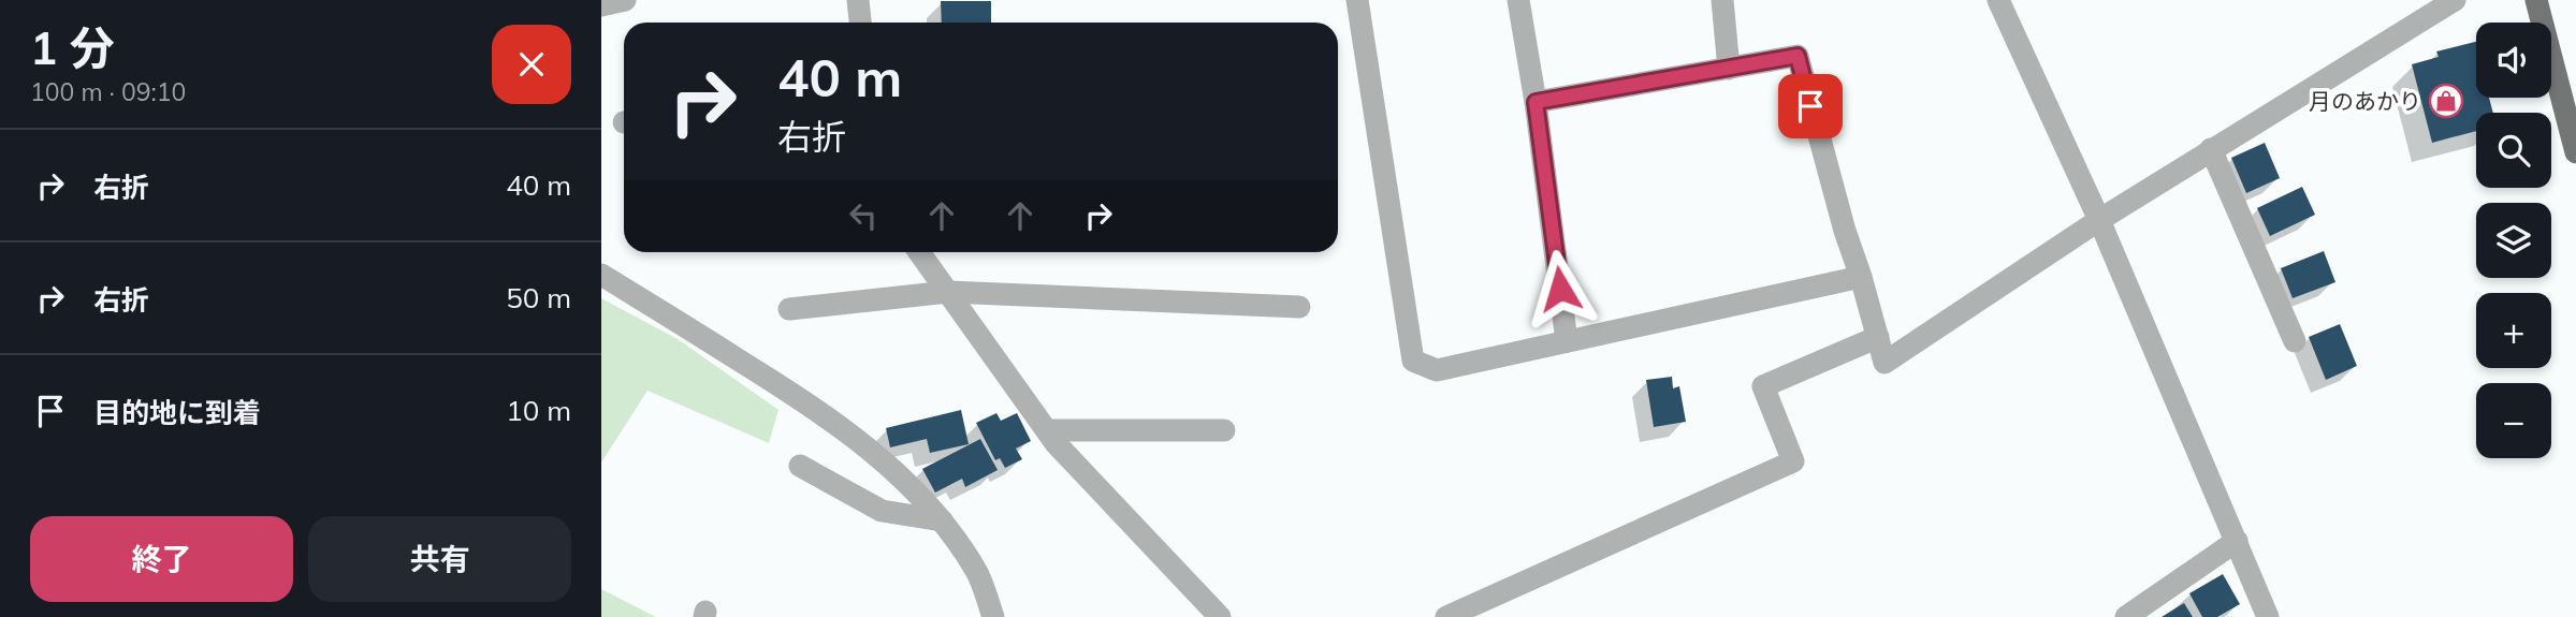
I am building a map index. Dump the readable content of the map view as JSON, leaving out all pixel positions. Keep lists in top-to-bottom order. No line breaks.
{"places":{"shop":["月のあかり"]},"page":{"heading":["1 分","100 m · 09:10"],"map_buttons":["+","−"],"turn":["40 m","右折"],"list":[{"name":"右折","value":"40 m"},{"name":"右折","value":"50 m"},{"name":"目的地に到着","value":"10 m"}],"buttons":["終了","共有"]}}
